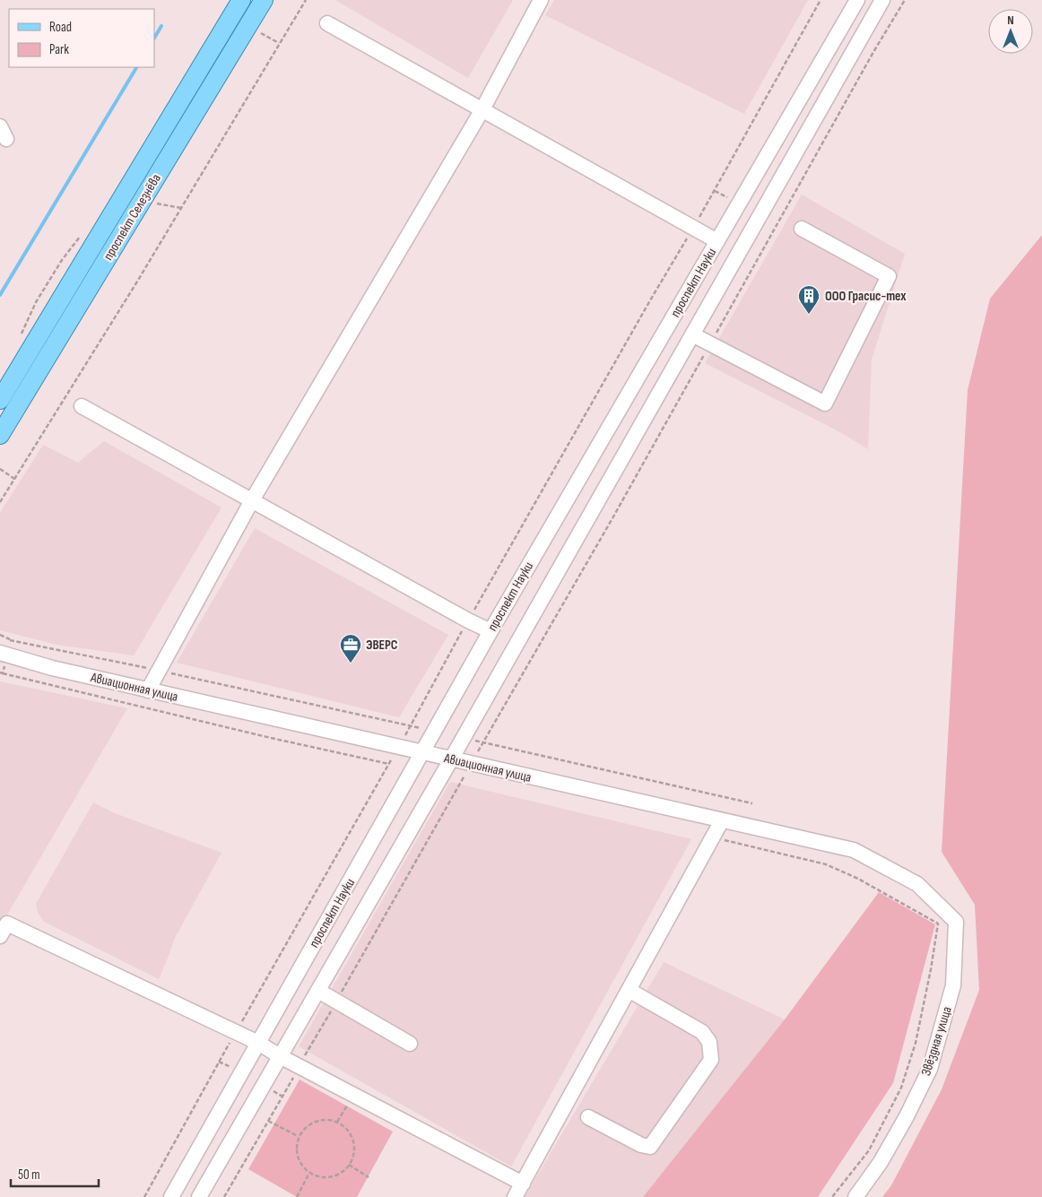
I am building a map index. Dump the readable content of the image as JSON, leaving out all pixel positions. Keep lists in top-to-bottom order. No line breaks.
{"streets":{"main road":["проспект Селезнёва"],"street":["проспект Науки","Авиационная улица","Звёздная улица"]},"crossings":[["проспект Науки","Авиационная улица"],["Авиационная улица","Звёздная улица"]],"places":{"building":["ООО Грасис-тех"],"office":["ЭВЕРС"]},"legend":["Road","Park"],"scale_bar":"50 m","north":"top"}
